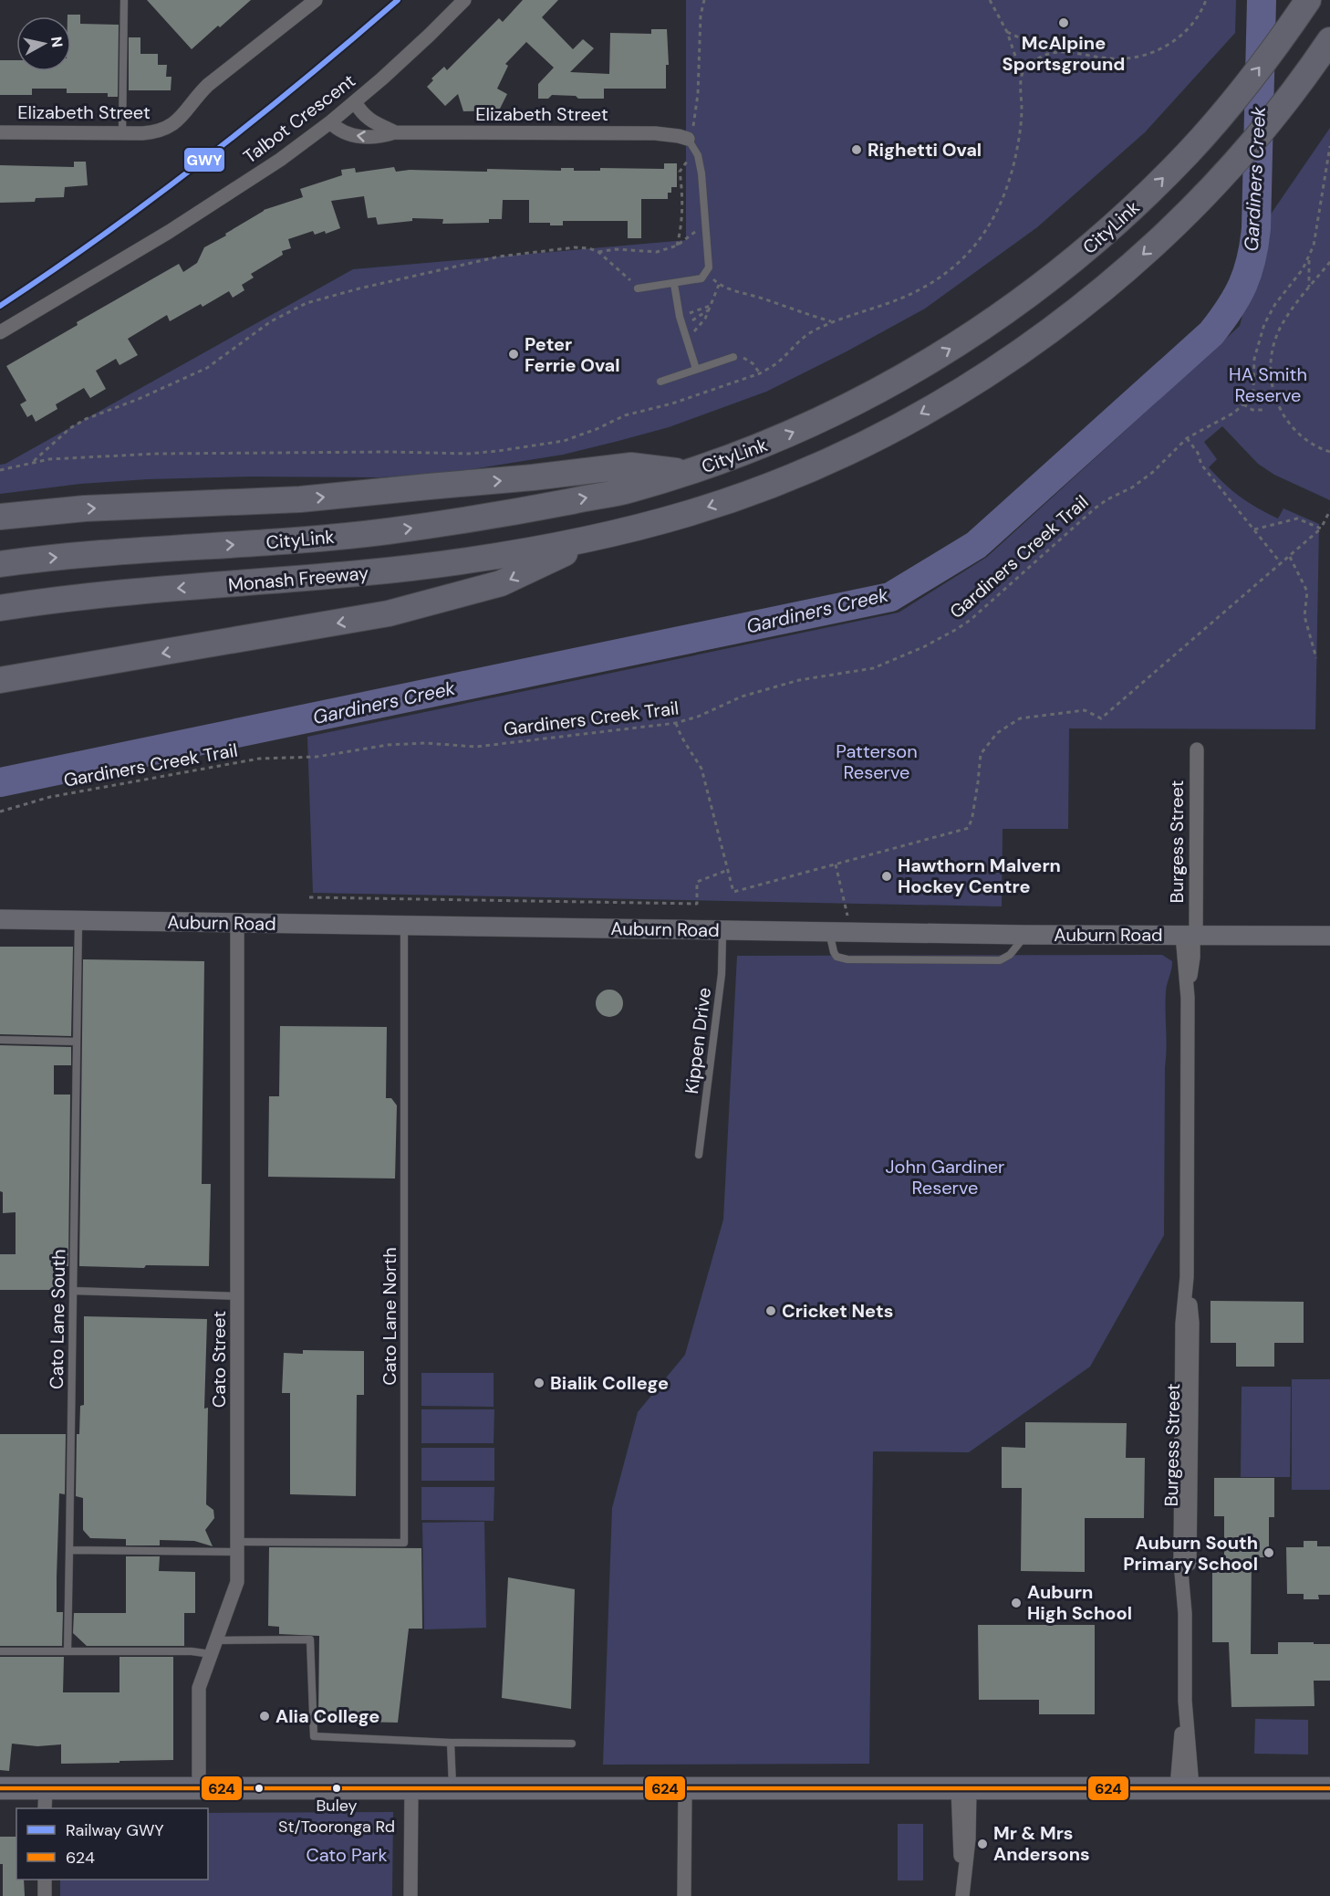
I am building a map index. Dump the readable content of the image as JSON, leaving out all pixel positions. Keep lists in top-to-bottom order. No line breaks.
{"streets":{"highway":["CityLink","Monash Freeway"],"main road":["Auburn Road"],"street":["Elizabeth Street","Talbot Crescent","Burgess Street","Cato Street"],"lane":["Kippen Drive","Cato Lane North","Cato Lane South"],"path":["Gardiners Creek Trail"]},"crossings":[["Elizabeth Street","Talbot Crescent"],["Burgess Street","Auburn Road"],["Auburn Road","Kippen Drive"],["Auburn Road","Cato Lane North"],["Auburn Road","Cato Lane South"],["Auburn Road","Cato Street"],["Cato Lane North","Cato Street"]],"water":["Gardiners Creek"],"parks":["HA Smith Reserve","Patterson Reserve","John Gardiner Reserve","Cato Park"],"places":["McAlpine Sportsground","Righetti Oval","Peter Ferrie Oval","Hawthorn Malvern Hockey Centre","Cricket Nets","Bialik College","Auburn South Primary School","Auburn High School","Alia College","Buley St/Tooronga Rd","Mr & Mrs Andersons"],"lines":["rail line GWY","transit line 624"],"legend":["Railway GWY","624"],"north":"right"}
